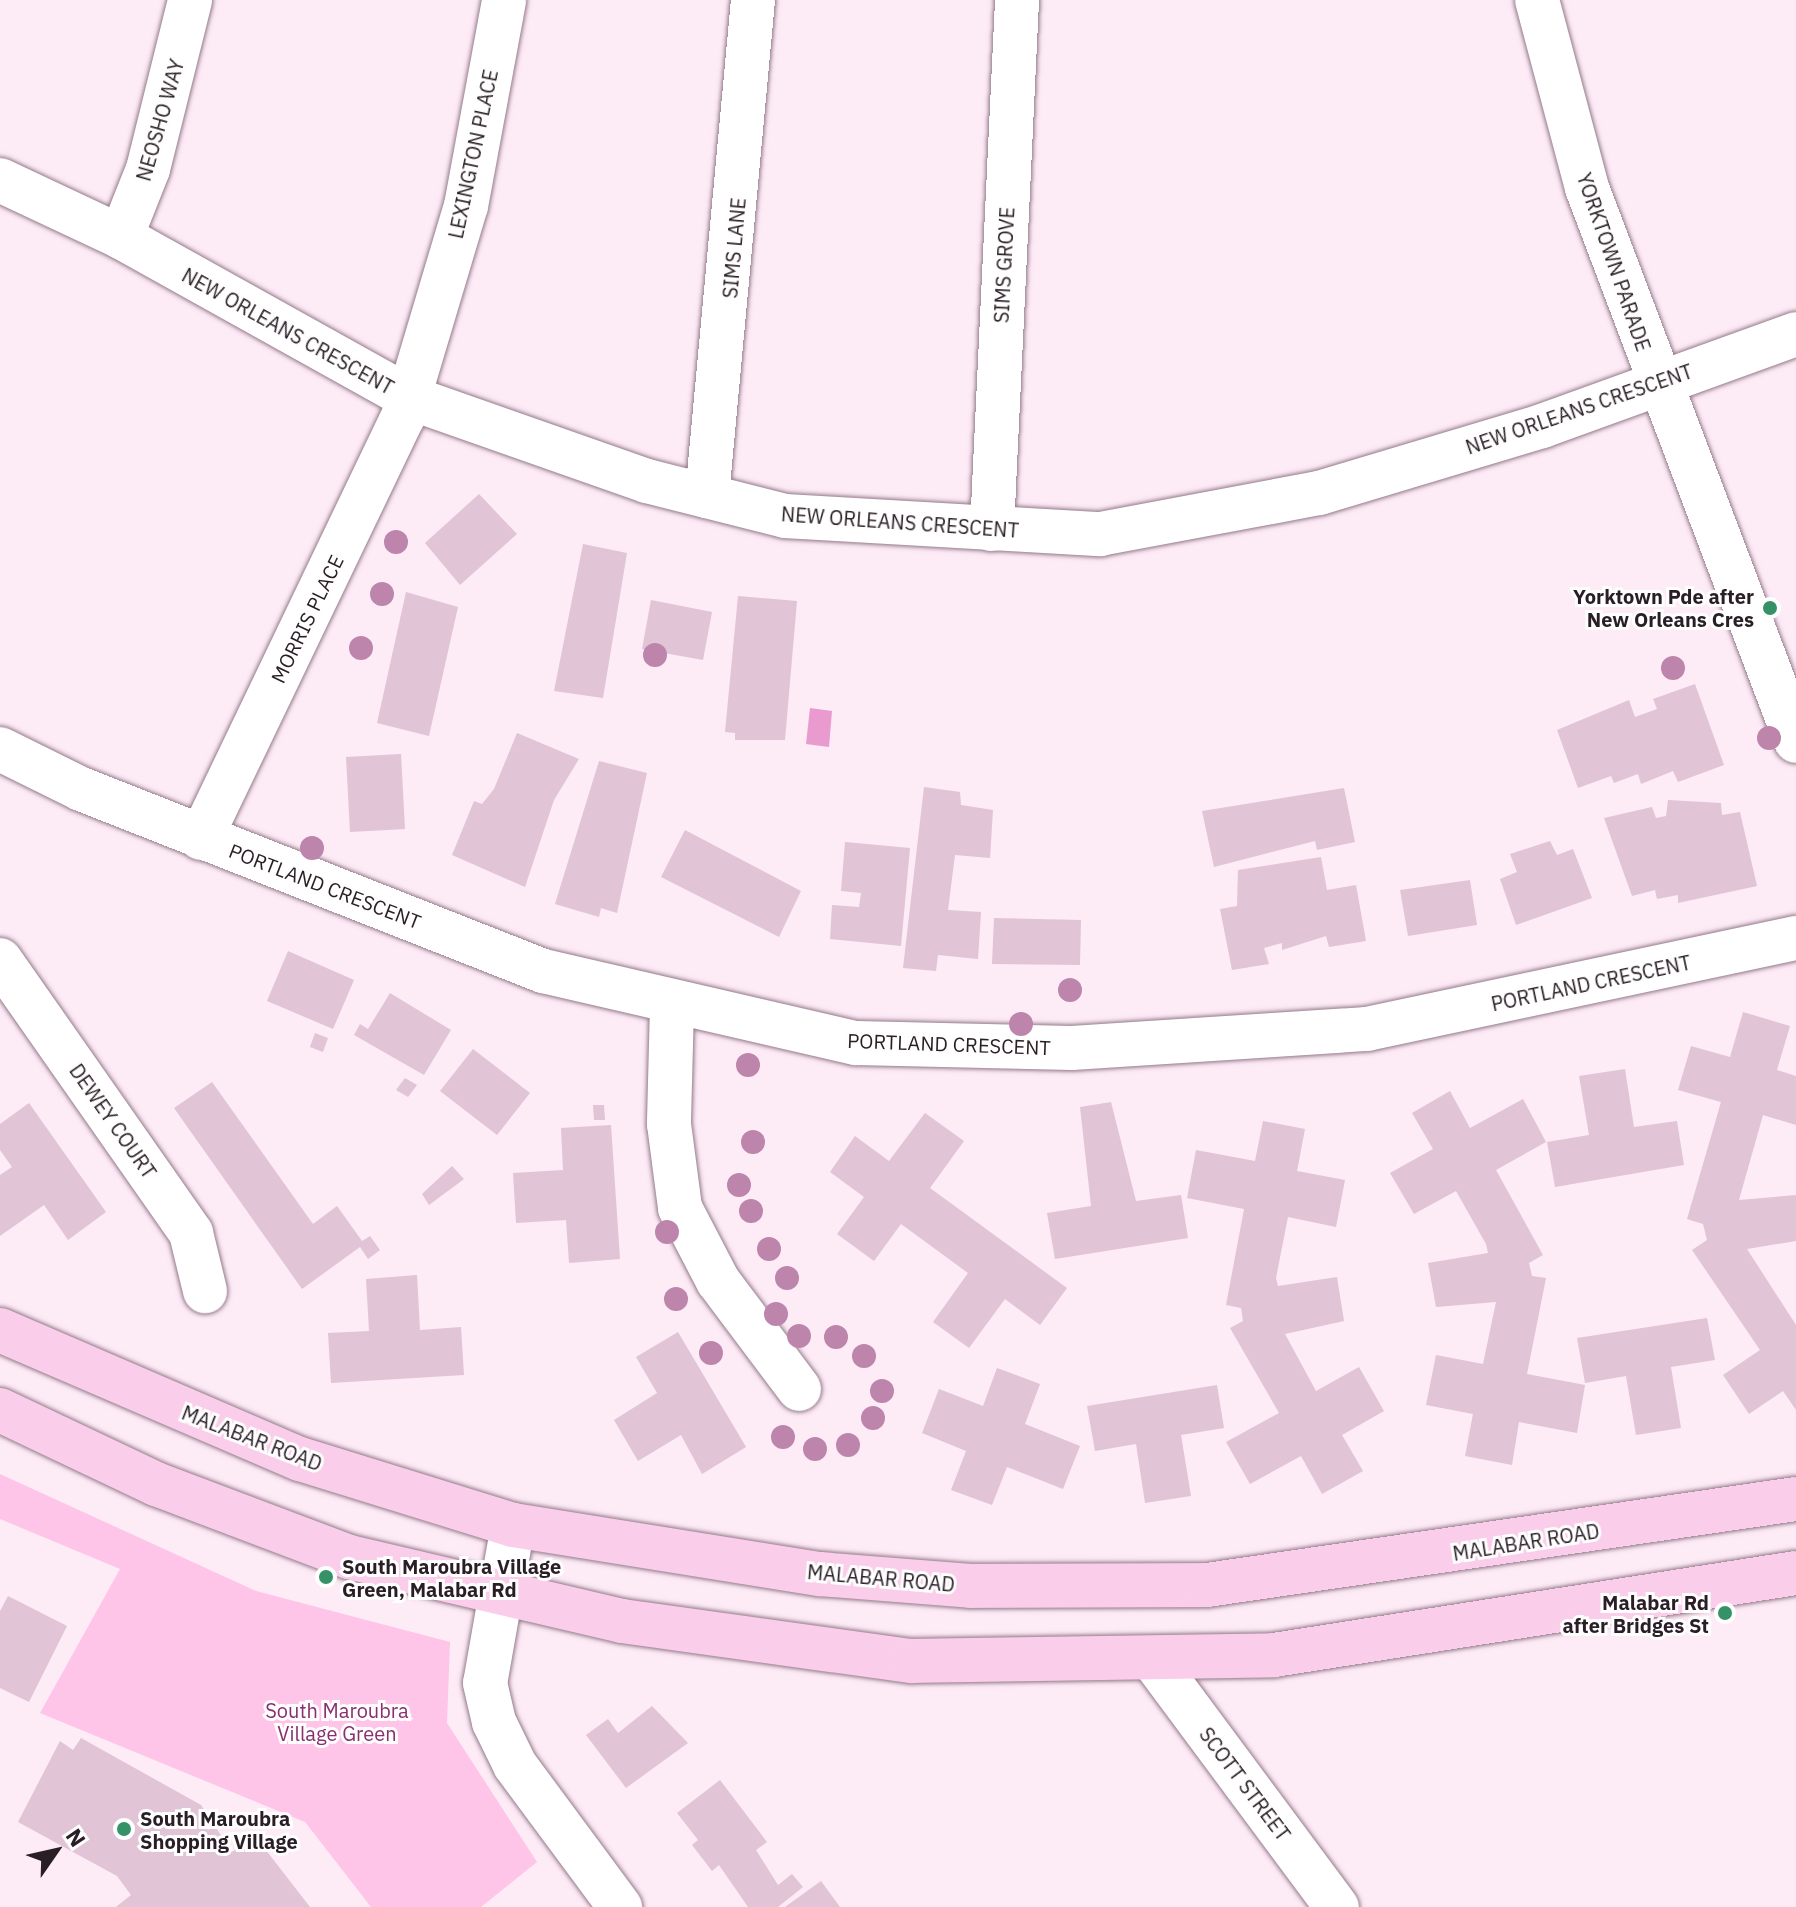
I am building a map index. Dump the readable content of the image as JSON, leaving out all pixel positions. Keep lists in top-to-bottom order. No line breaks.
{"streets":{"main road":["MALABAR ROAD"],"street":["NEOSHO WAY","LEXINGTON PLACE","SIMS LANE","YORKTOWN PARADE","SIMS GROVE","NEW ORLEANS CRESCENT","MORRIS PLACE","PORTLAND CRESCENT","DEWEY COURT","SCOTT STREET"]},"crossings":[["NEOSHO WAY","NEW ORLEANS CRESCENT"],["LEXINGTON PLACE","NEW ORLEANS CRESCENT"],["LEXINGTON PLACE","MORRIS PLACE"],["SIMS LANE","NEW ORLEANS CRESCENT"],["YORKTOWN PARADE","NEW ORLEANS CRESCENT"],["SIMS GROVE","NEW ORLEANS CRESCENT"],["NEW ORLEANS CRESCENT","MORRIS PLACE"],["MORRIS PLACE","PORTLAND CRESCENT"]],"parks":["South Maroubra Village Green"],"places":["Yorktown Pde after New Orleans Cres","South Maroubra Village Green, Malabar Rd","Malabar Rd after Bridges St","South Maroubra Shopping Village"],"north":"top right"}
